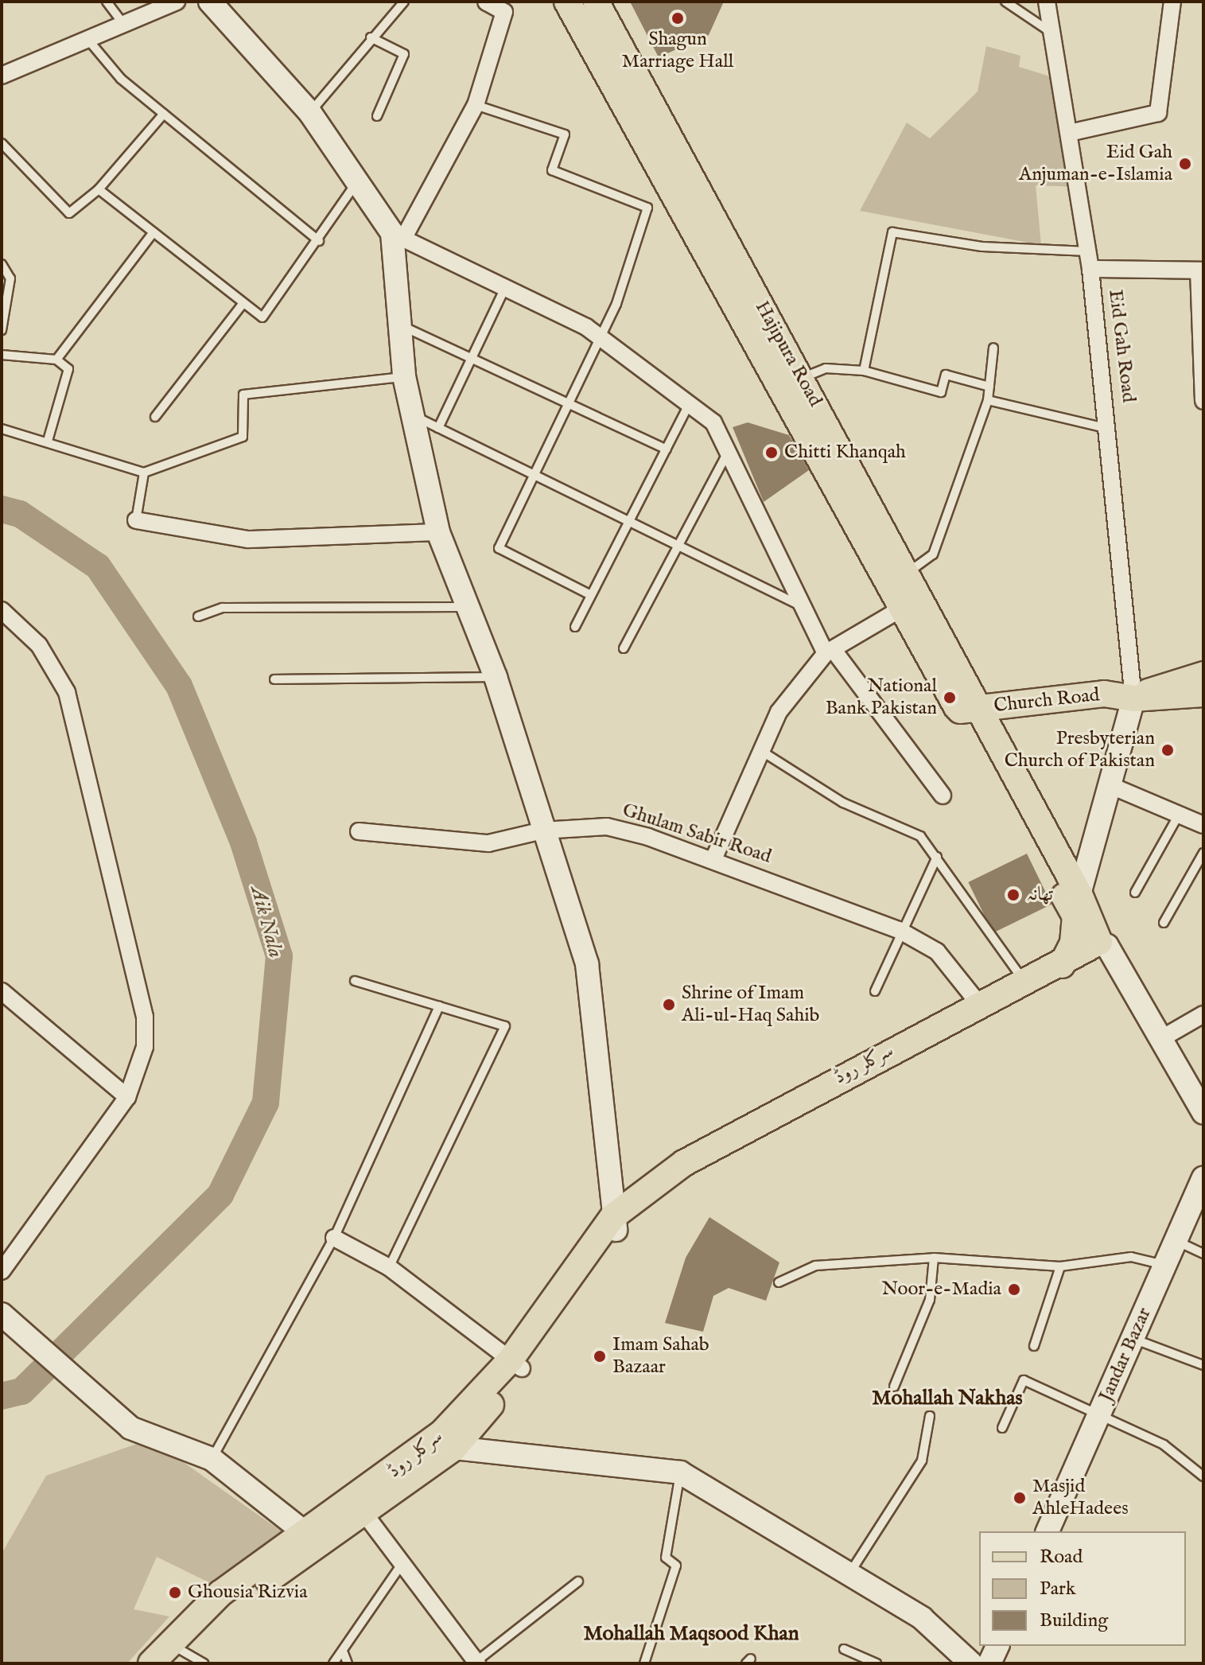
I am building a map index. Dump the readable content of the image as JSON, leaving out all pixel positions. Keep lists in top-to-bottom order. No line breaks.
{"streets":{"main road":["Hajipura Road","Church Road","سرکلر روڈ"],"street":["Eid Gah Road","Ghulam Sabir Road","Jandar Bazar"]},"crossings":[["Eid Gah Road","Church Road"],["Hajipura Road","Church Road"],["Ghulam Sabir Road","سرکلر روڈ"]],"districts":["Mohallah Nakhas","Mohallah Maqsood Khan"],"water":["Aik Nala"],"places":["Shagun Marriage Hall","Eid Gah Anjuman-e-Islamia","Chitti Khanqah","National Bank Pakistan","Presbyterian Church of Pakistan","تھانہ","Shrine of Imam Ali-ul-Haq Sahib","Noor-e-Madia","Imam Sahab Bazaar","Masjid AhleHadees","Ghousia Rizvia"],"legend":["Road","Park","Building"]}
